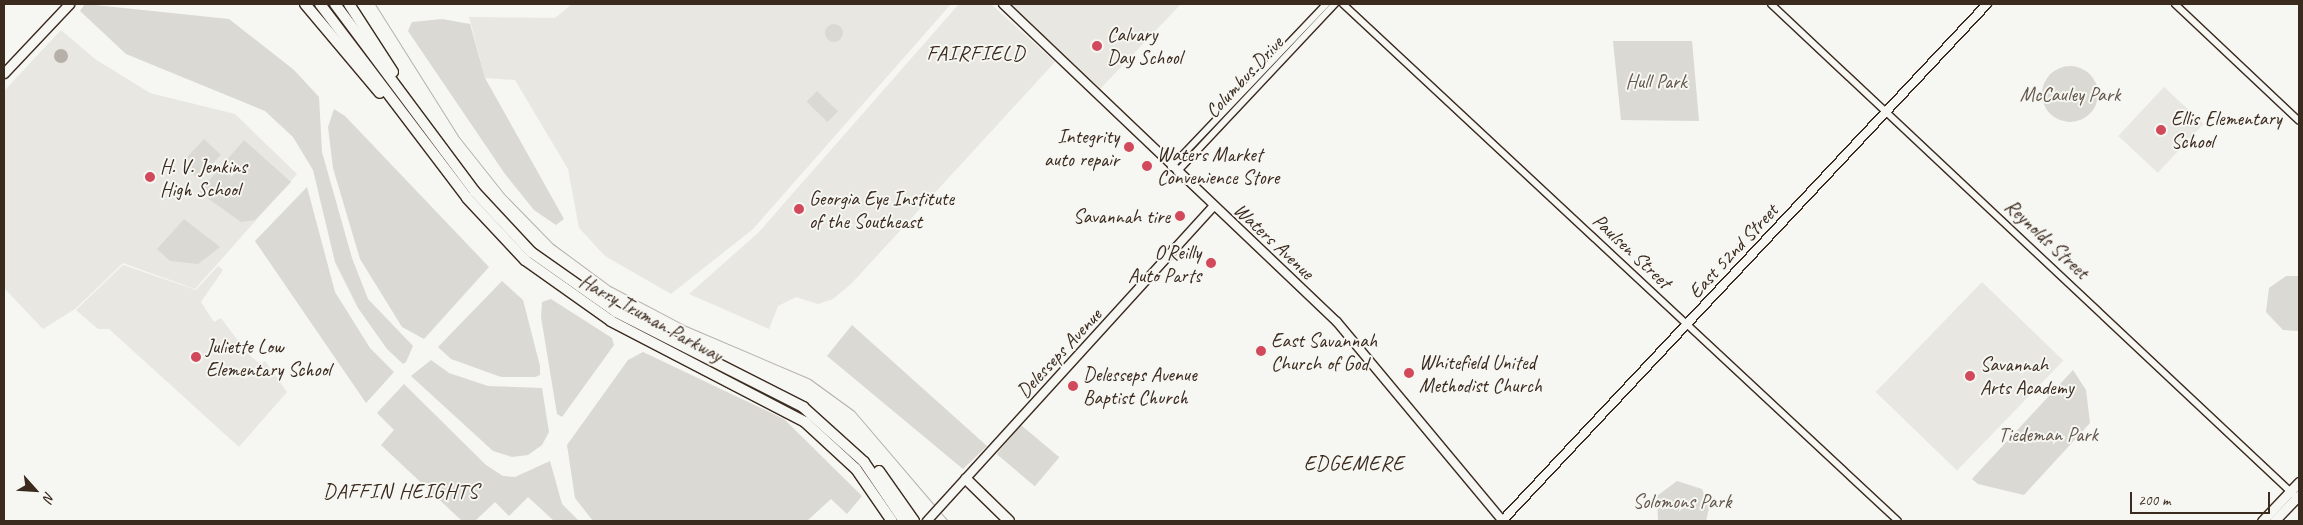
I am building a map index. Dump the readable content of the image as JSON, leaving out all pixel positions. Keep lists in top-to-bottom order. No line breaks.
{"streets":{"highway":["Harry Truman Parkway"],"main road":["Waters Avenue","East 52nd Street","Delesseps Avenue"],"street":["Columbus Drive","Reynolds Street","Paulsen Street"]},"crossings":[["Columbus Drive","Waters Avenue"],["Reynolds Street","East 52nd Street"],["Waters Avenue","East 52nd Street"],["Waters Avenue","Delesseps Avenue"],["Paulsen Street","East 52nd Street"]],"districts":["FAIRFIELD","EDGEMERE","DAFFIN HEIGHTS"],"parks":["Hull Park","McCauley Park","Tiedeman Park","Solomons Park"],"places":["Calvary Day School","Ellis Elementary School","Integrity auto repair","Waters Market Convenience Store","H. V. Jenkins High School","Georgia Eye Institute of the Southeast","Savannah tire","O'Reilly Auto Parts","East Savannah Church of God","Juliette Low Elementary School","Whitefield United Methodist Church","Savannah Arts Academy","Delesseps Avenue Baptist Church"],"scale_bar":"200 m","north":"bottom right"}
